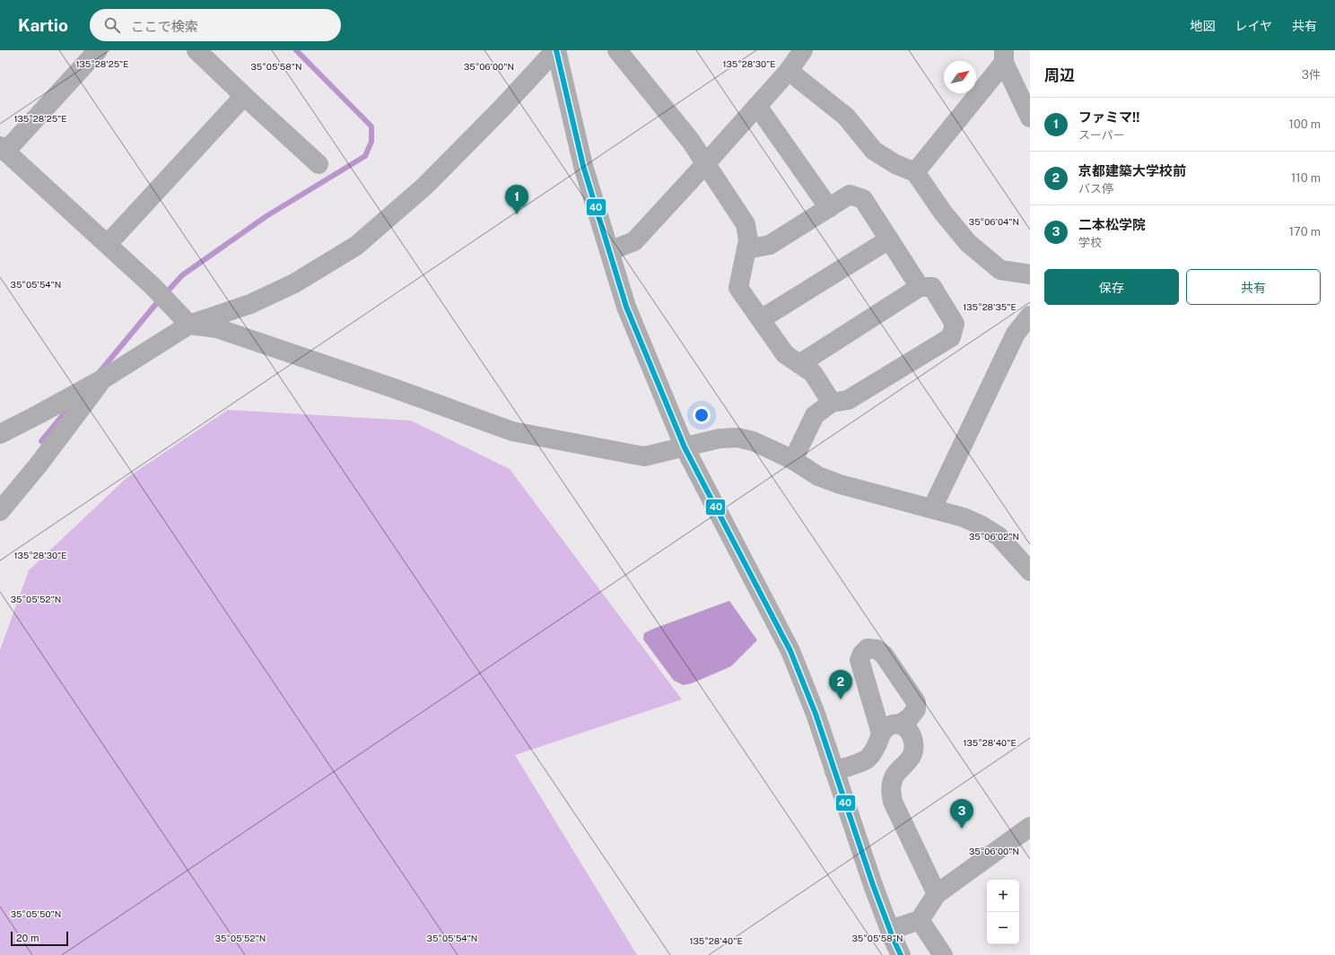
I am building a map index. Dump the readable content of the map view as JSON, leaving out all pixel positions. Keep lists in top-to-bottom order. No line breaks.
{"lines":["transit line 40"],"scale_bar":"20 m","north":"top right","page":{"header":"Kartio","search":"ここで検索","nav":["地図","レイヤ","共有"],"heading":["周辺","3件"],"list":[{"mark":"1","name":"ファミマ!!","note":"スーパー","value":"100 m"},{"mark":"2","name":"京都建築大学校前","note":"バス停","value":"110 m"},{"mark":"3","name":"二本松学院","note":"学校","value":"170 m"}],"pins":["1","2","3"],"buttons":["保存","共有"],"map_buttons":["+","−"],"scale":"20 m"},"coordinates":["135°28'30\"E","135°28'25\"E","35°06'00\"N","35°05'58\"N","35°06'04\"N","35°05'54\"N","135°28'35\"E","35°06'02\"N","35°05'52\"N","135°28'40\"E","35°05'50\"N"]}
